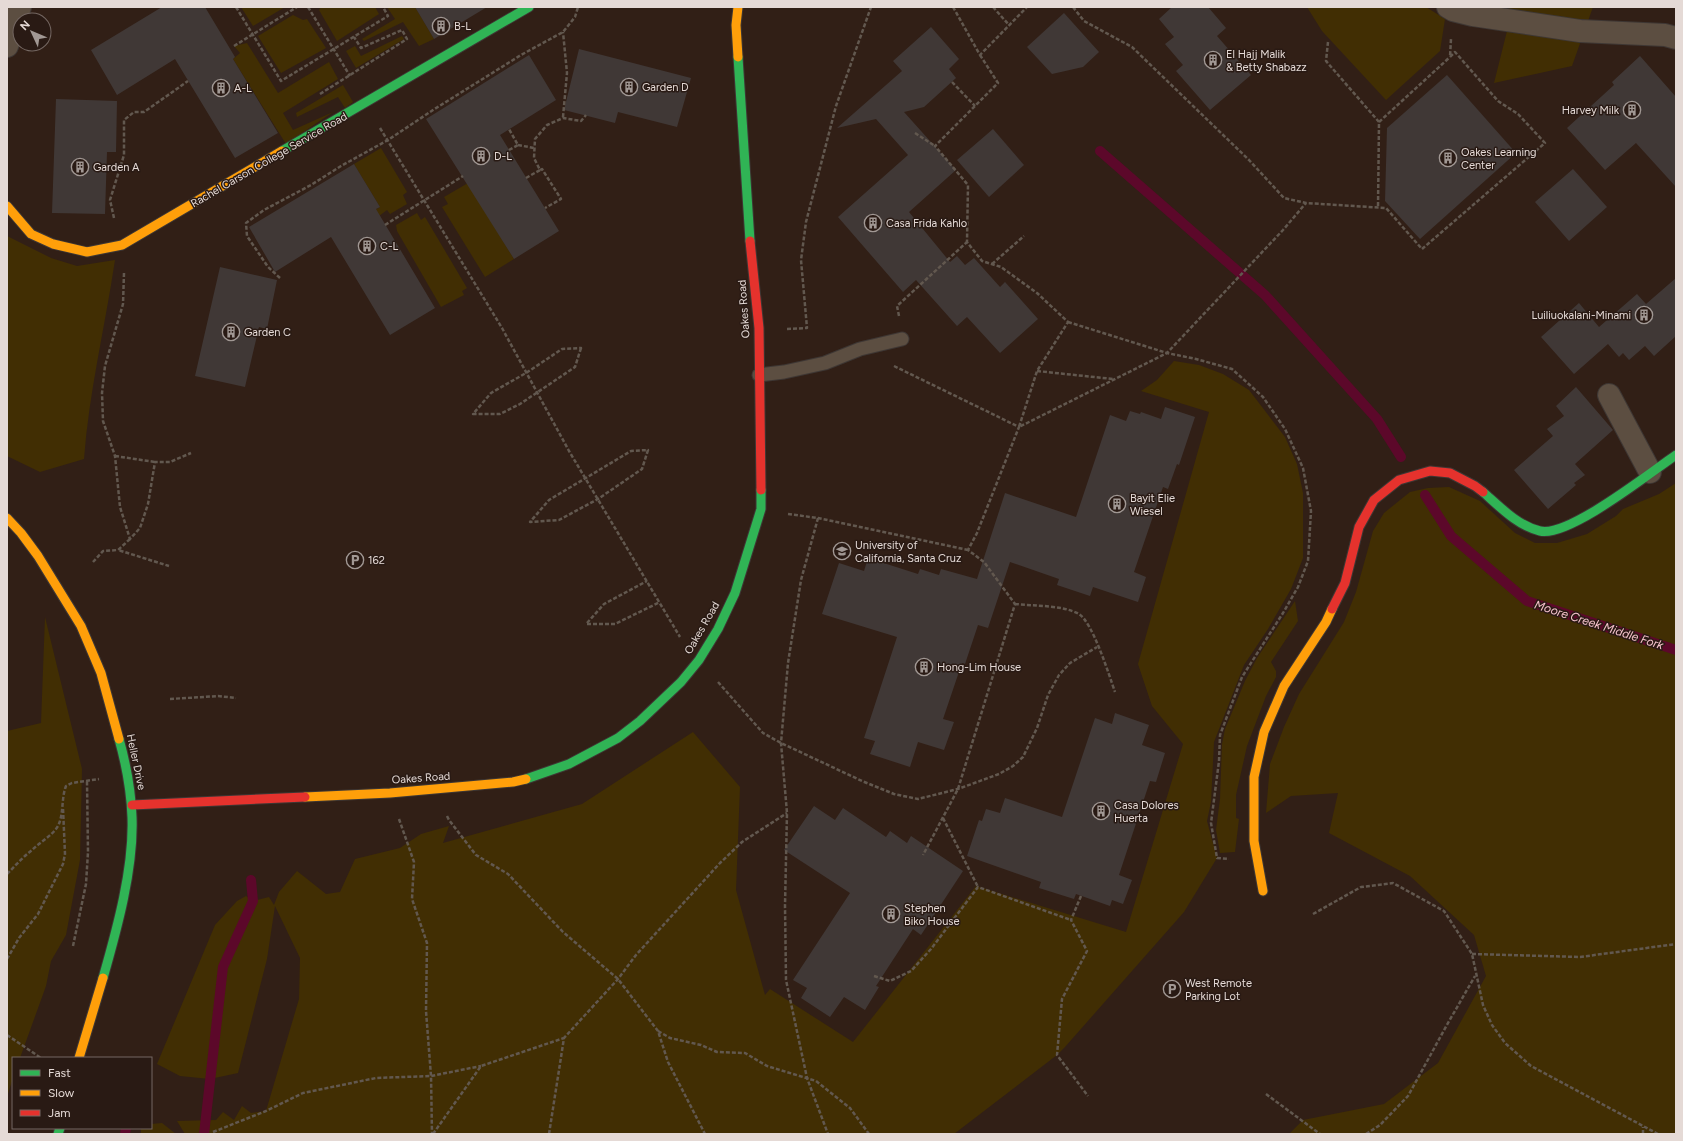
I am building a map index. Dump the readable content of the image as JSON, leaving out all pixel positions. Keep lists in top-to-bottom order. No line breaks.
{"streets":{"street":["Rachel Carson College Service Road","Oakes Road","Heller Drive"]},"crossings":[["Oakes Road","Heller Drive"]],"water":["Moore Creek Middle Fork"],"places":{"building":["B-L","El Hajj Malik & Betty Shabazz","Garden D","A-L","Harvey Milk","D-L","Oakes Learning Center","Garden A","Casa Frida Kahlo","C-L","Luiliuokalani-Minami","Garden C","Bayit Elie Wiesel","Hong-Lim House","Casa Dolores Huerta","Stephen Biko House"],"school or university":["University of California, Santa Cruz"],"parking":["162","West Remote Parking Lot"]},"legend":["Fast","Slow","Jam"],"north":"top left"}
